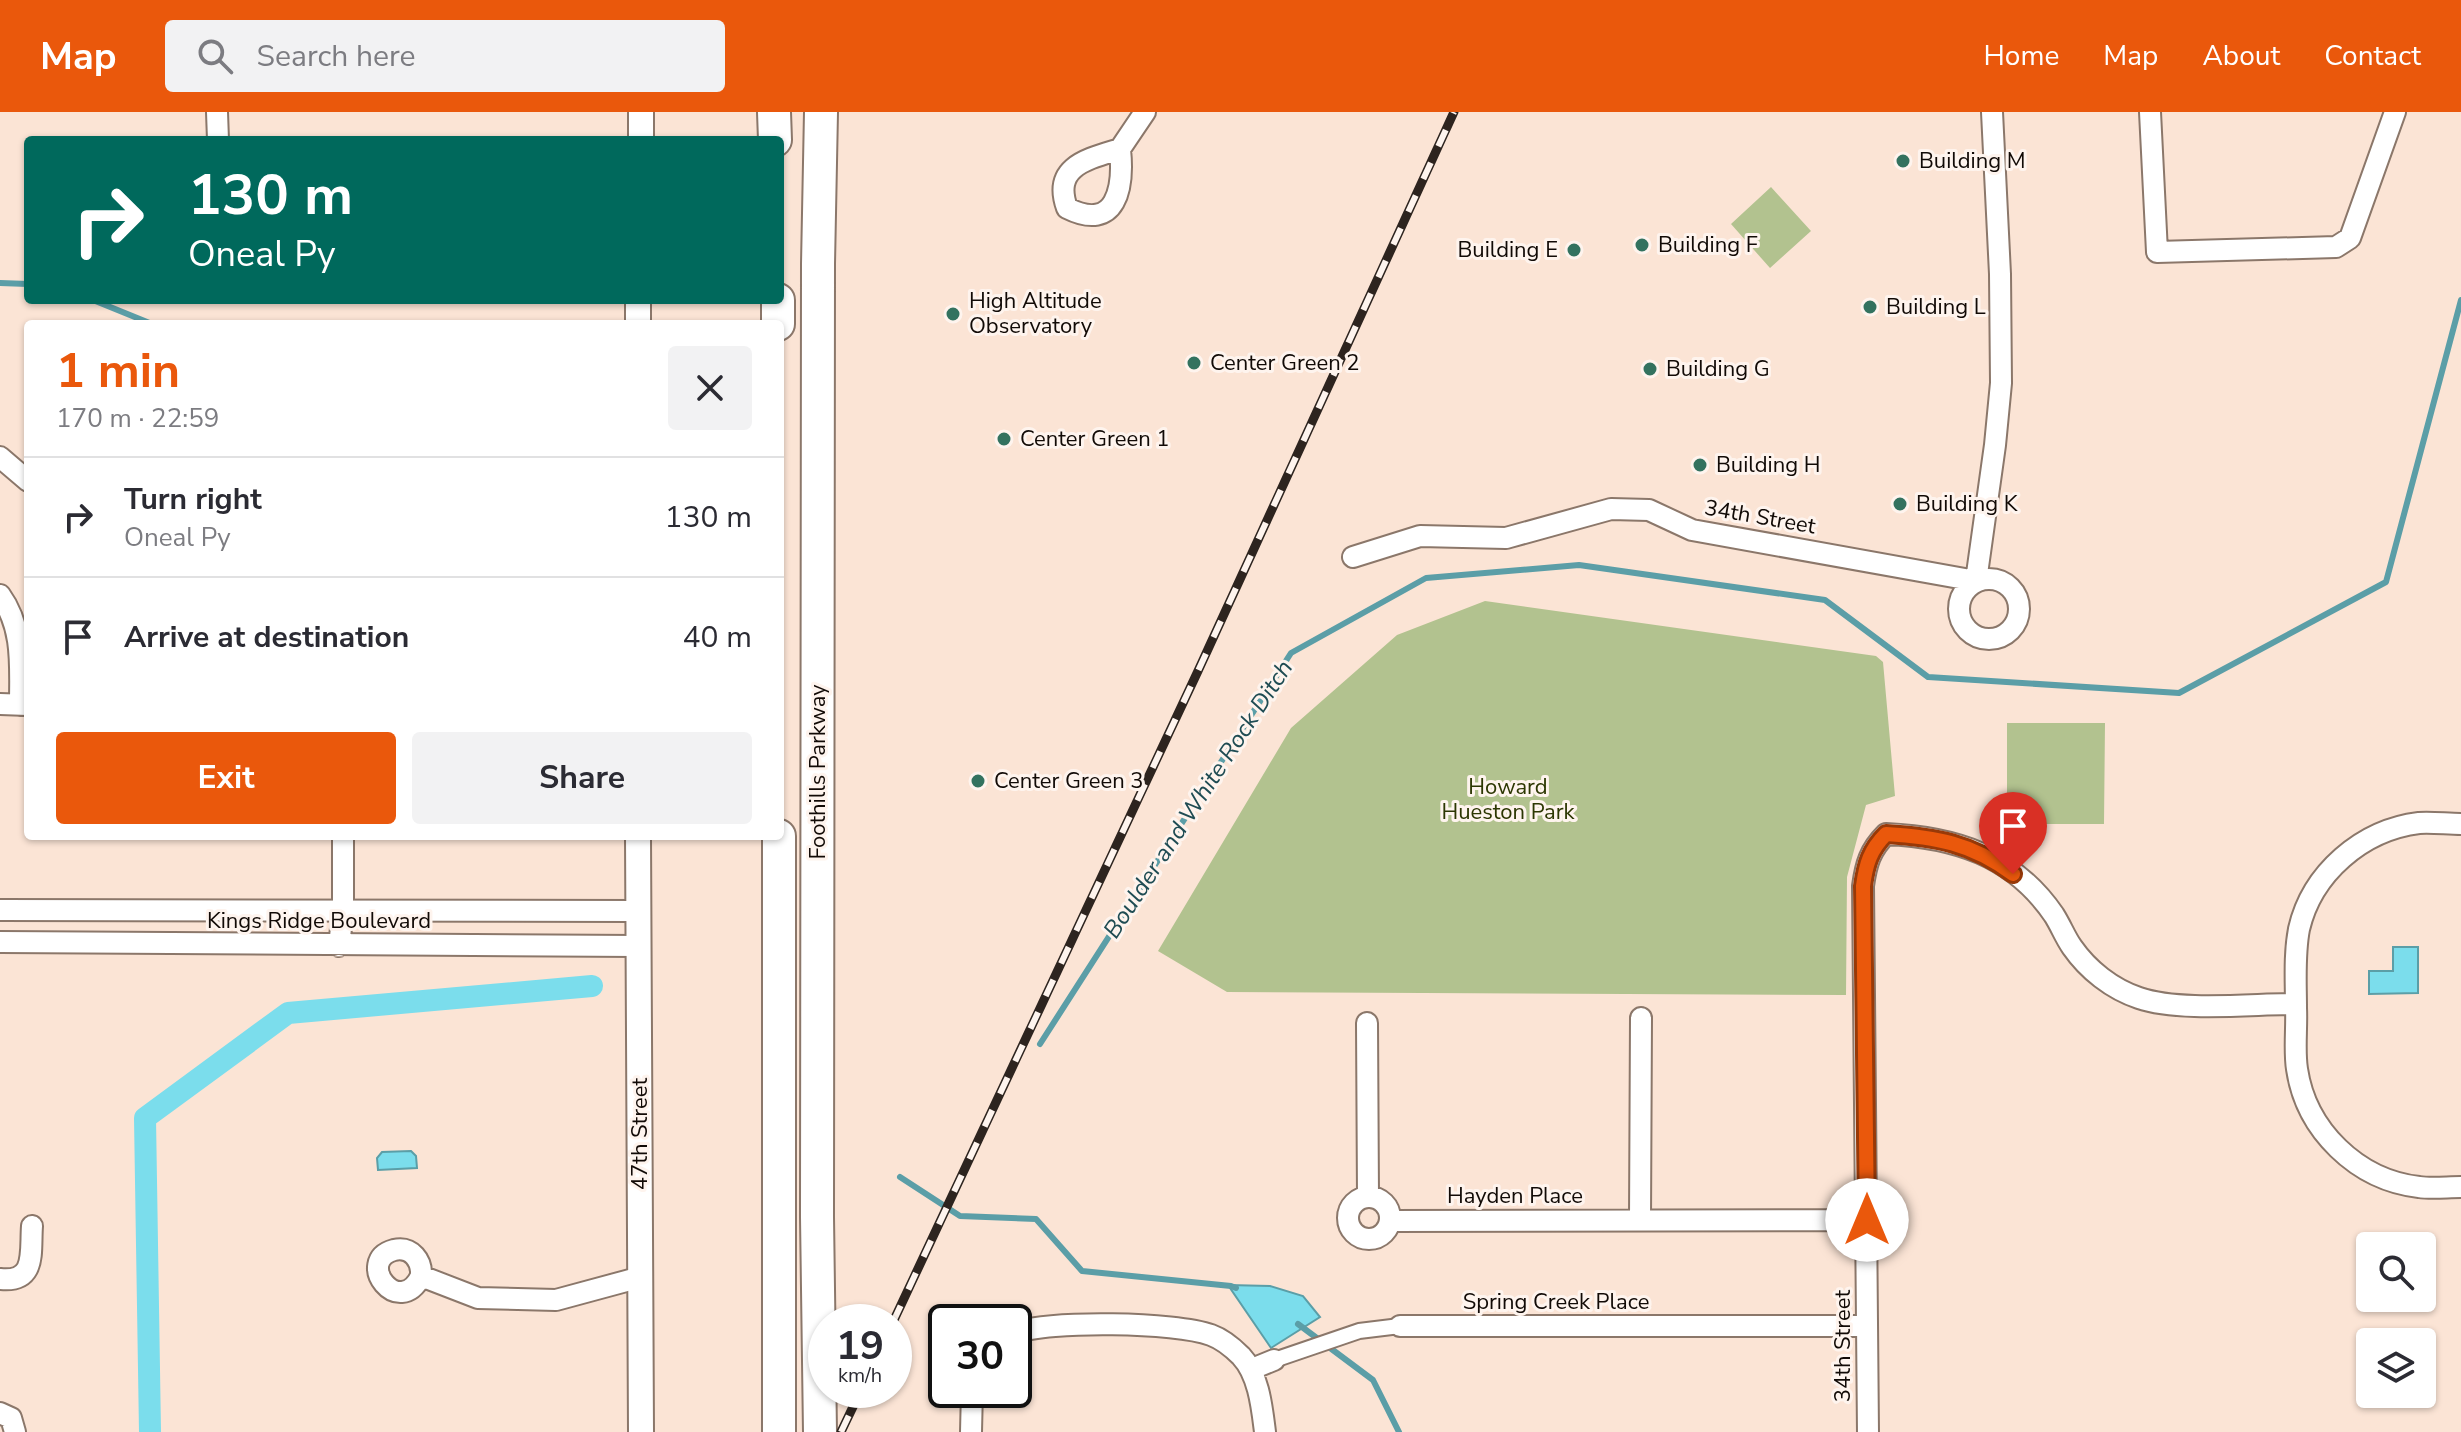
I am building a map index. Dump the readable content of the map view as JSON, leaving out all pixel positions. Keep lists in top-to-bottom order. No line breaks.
{"streets":{"highway":["Foothills Parkway"],"street":["34th Street","Kings Ridge Boulevard","47th Street","Hayden Place","Spring Creek Place"]},"crossings":[["34th Street","Hayden Place"],["34th Street","Spring Creek Place"],["Kings Ridge Boulevard","47th Street"]],"water":["Boulder and White Rock Ditch"],"parks":["Howard Hueston Park"],"places":["Building M","Building F","Building E","Building L","High Altitude Observatory","Center Green 2","Building G","Center Green 1","Building H","Building K","Center Green 3"],"page":{"header":"Map","search":"Search here","nav":["Home","Map","About","Contact"],"turn":["130 m","Oneal Py"],"heading":["1 min","170 m · 22:59"],"list":[{"name":"Turn right","note":"Oneal Py","value":"130 m"},{"name":"Arrive at destination","value":"40 m"}],"buttons":["Exit","Share"],"speed":"19 km/h","limit":"30"}}
